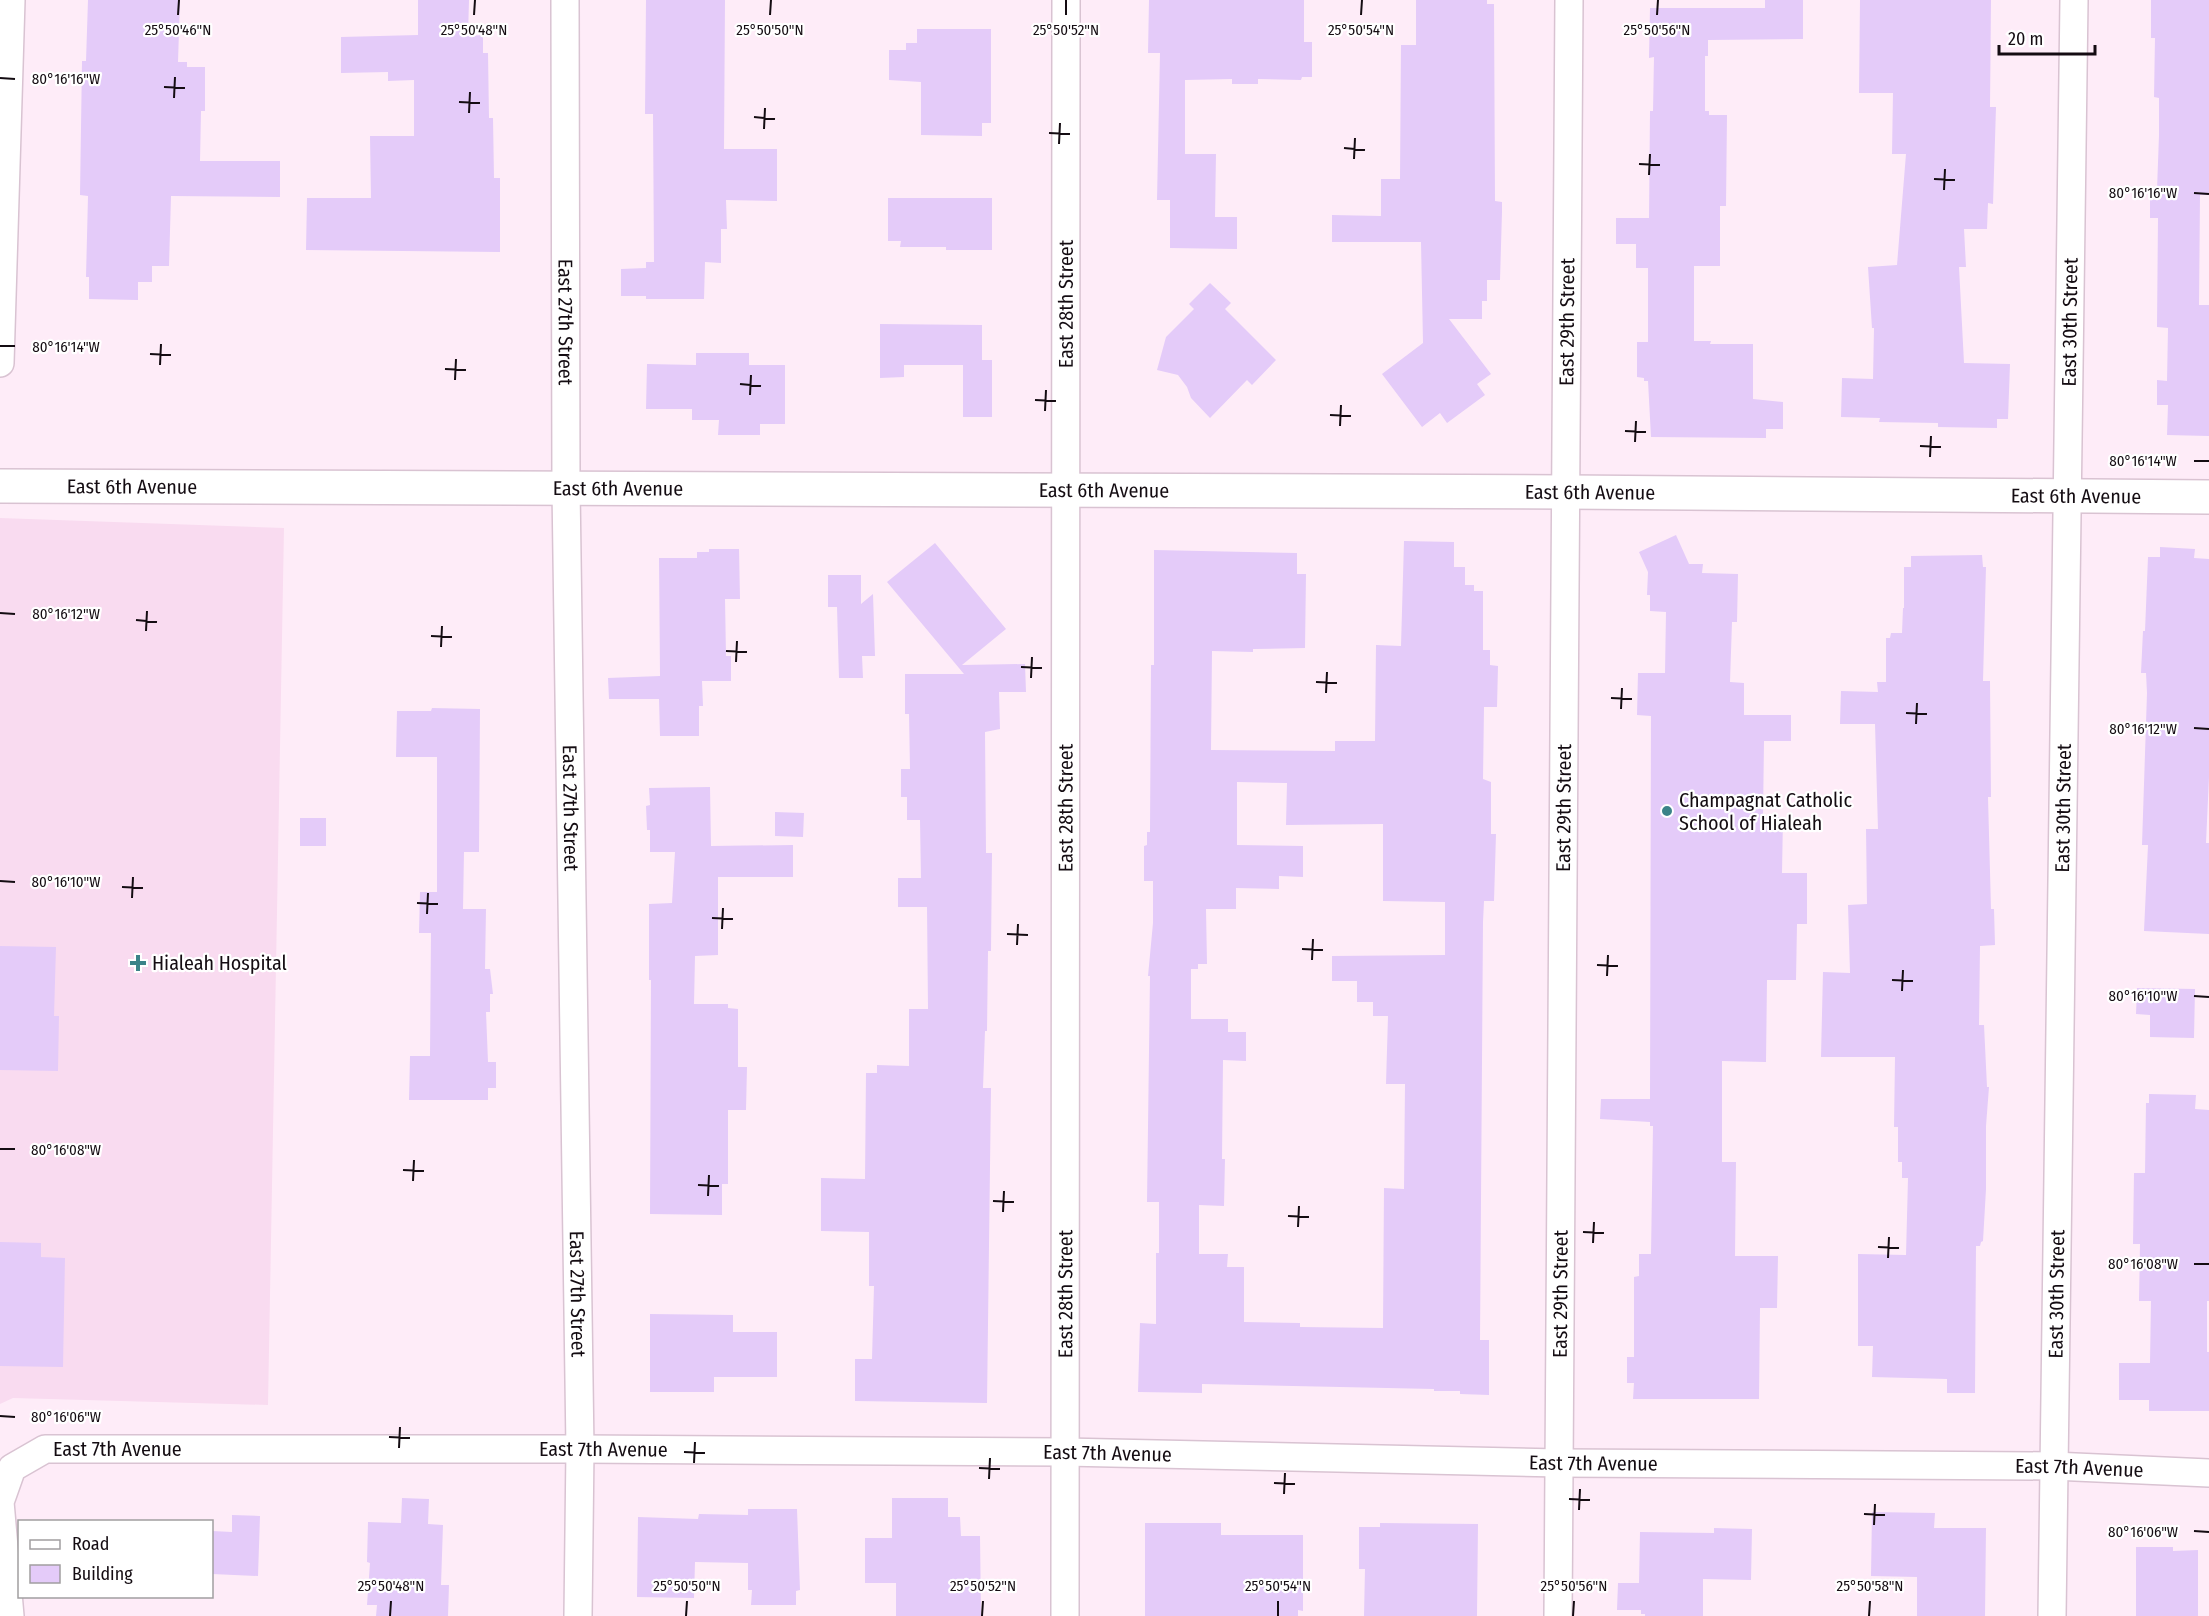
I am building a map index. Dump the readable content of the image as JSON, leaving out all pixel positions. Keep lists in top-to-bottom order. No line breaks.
{"streets":{"street":["East 28th Street","East 27th Street","East 29th Street","East 30th Street","East 6th Avenue","East 7th Avenue"]},"crossings":[["East 28th Street","East 6th Avenue"],["East 28th Street","East 7th Avenue"],["East 27th Street","East 6th Avenue"],["East 27th Street","East 7th Avenue"],["East 29th Street","East 6th Avenue"],["East 29th Street","East 7th Avenue"],["East 30th Street","East 6th Avenue"],["East 30th Street","East 7th Avenue"]],"places":{"other":["Champagnat Catholic School of Hialeah"],"health":["Hialeah Hospital"]},"legend":["Road","Building"],"scale_bar":"20 m","coordinates":["25°50'46\"N","25°50'48\"N","25°50'50\"N","25°50'52\"N","25°50'54\"N","25°50'56\"N","80°16'16\"W","80°16'14\"W","80°16'12\"W","80°16'10\"W","80°16'08\"W","80°16'06\"W","25°50'58\"N"]}
